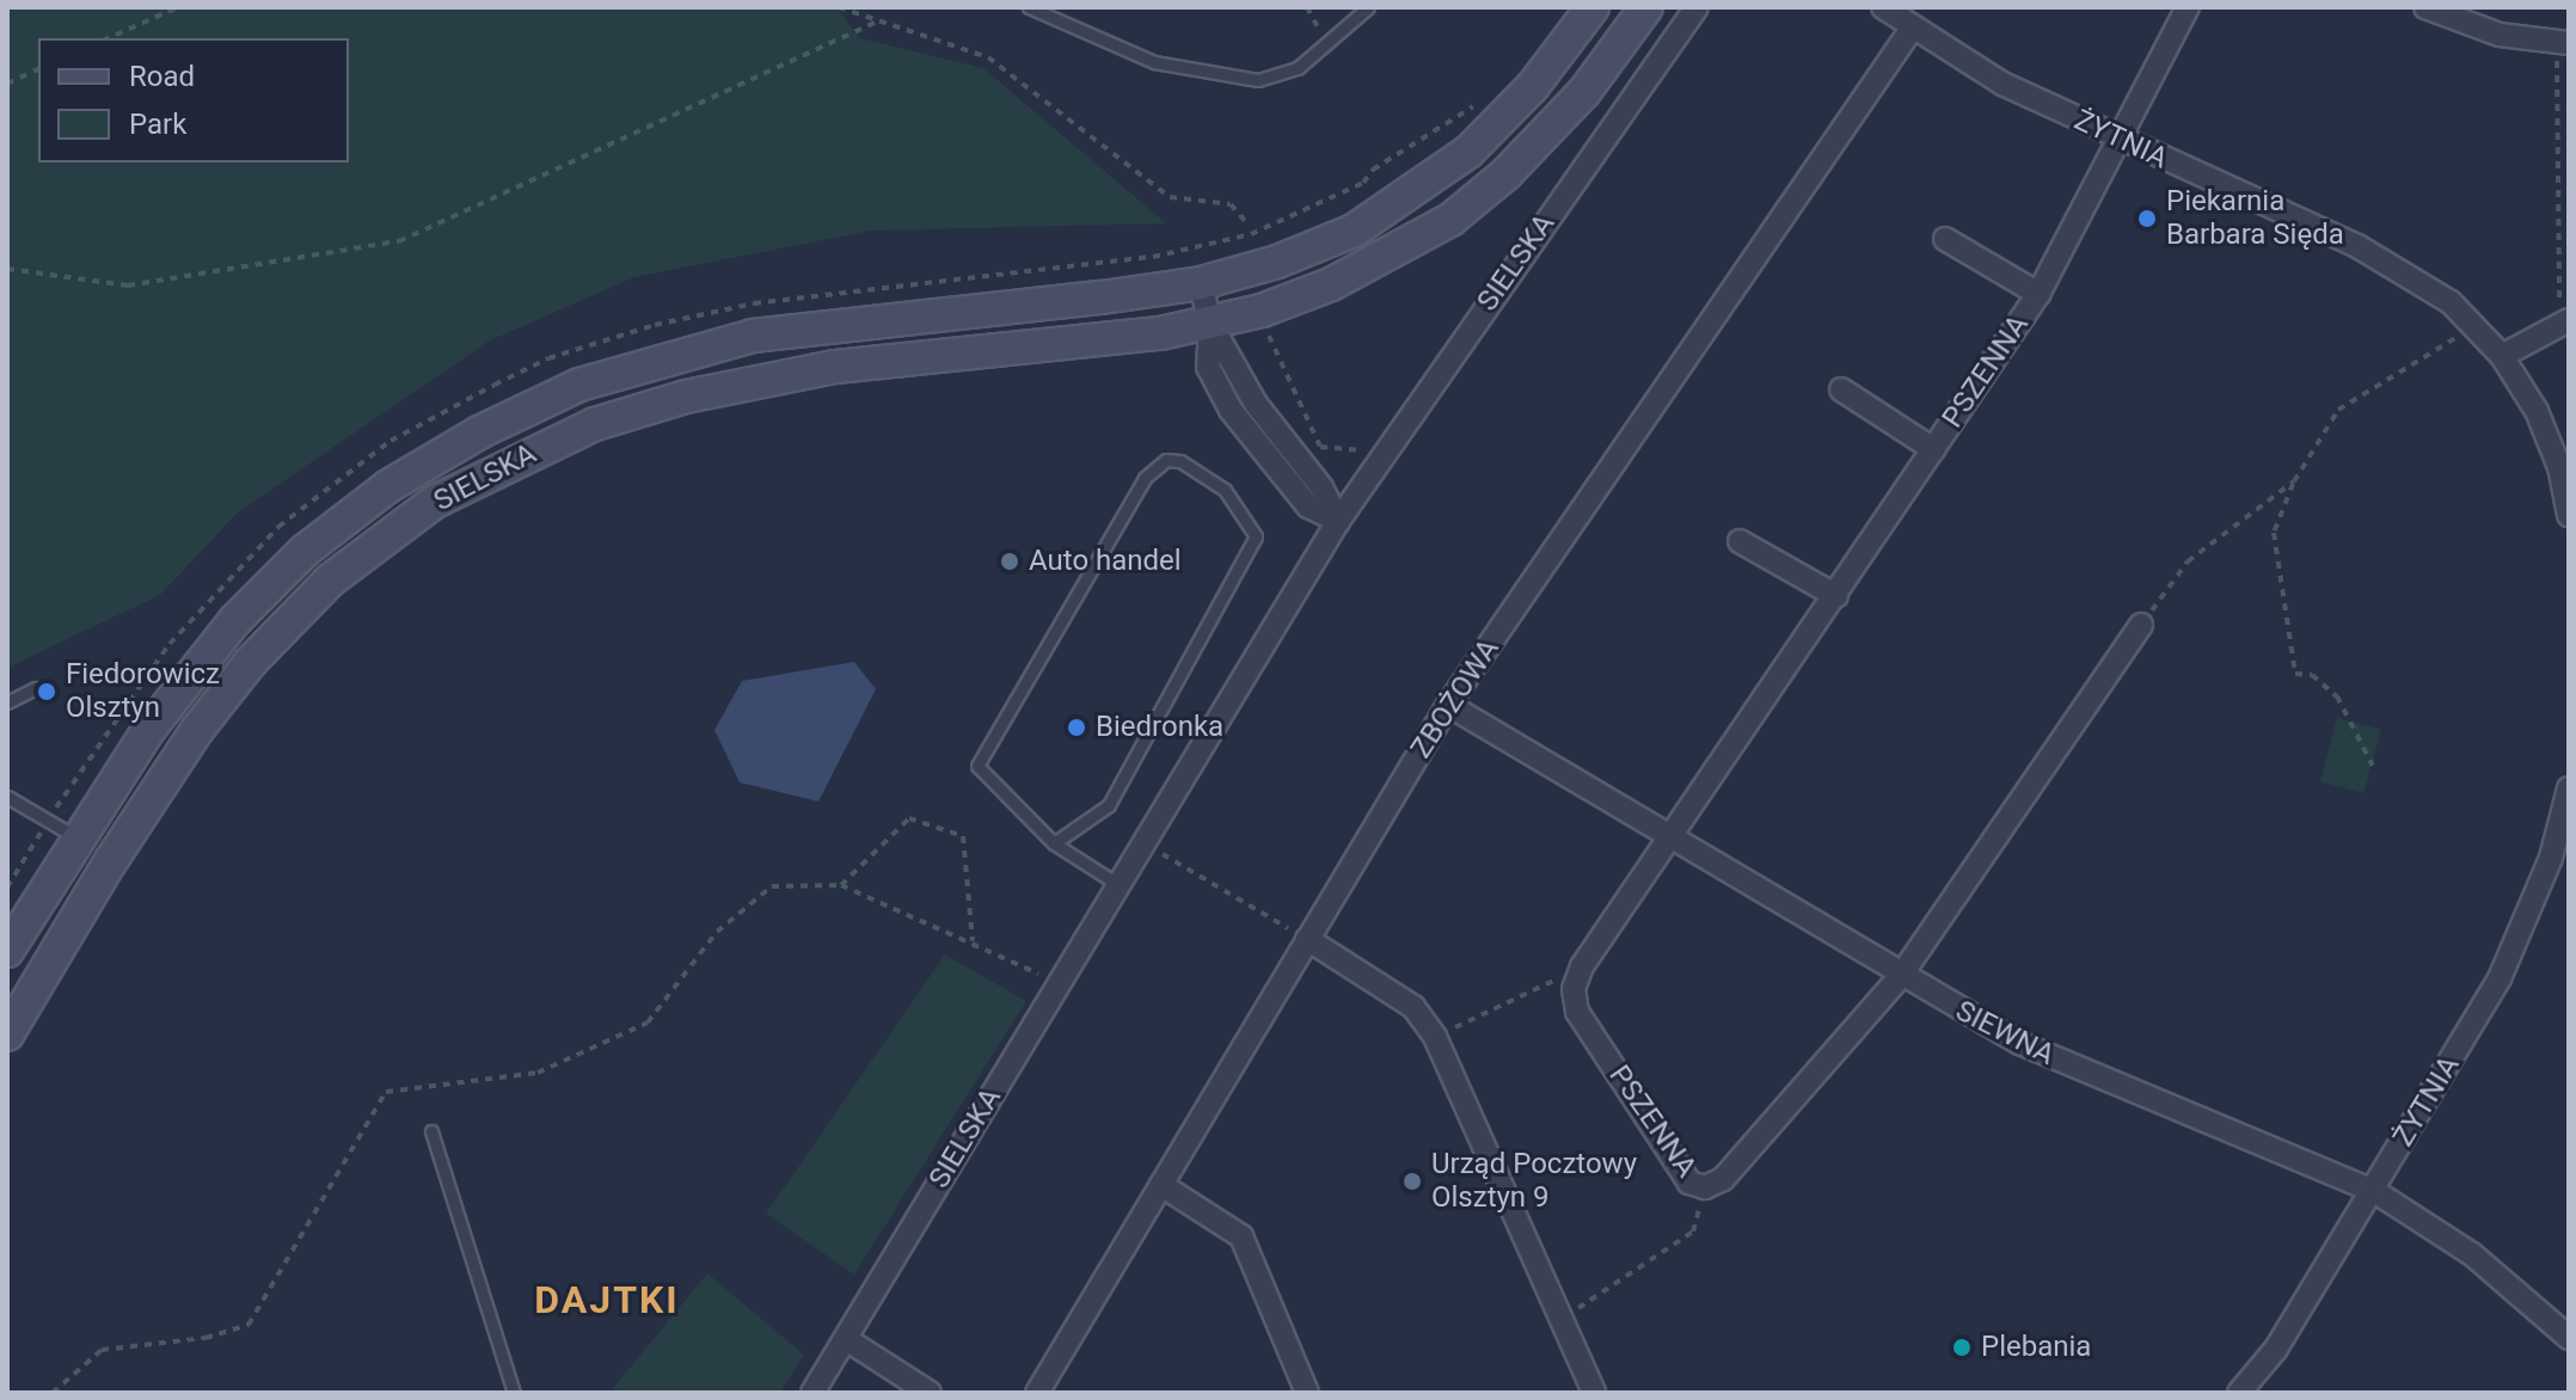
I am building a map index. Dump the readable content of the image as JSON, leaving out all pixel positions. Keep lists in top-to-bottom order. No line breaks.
{"streets":{"main road":["SIELSKA"],"street":["ŻYTNIA","PSZENNA","ZBOŻOWA","SIEWNA"]},"crossings":[["ŻYTNIA","PSZENNA"],["ŻYTNIA","ZBOŻOWA"],["ŻYTNIA","SIEWNA"],["PSZENNA","SIEWNA"],["ZBOŻOWA","SIEWNA"]],"districts":["DAJTKI"],"places":["Piekarnia Barbara Sięda","Auto handel","Fiedorowicz Olsztyn","Biedronka","Urząd Pocztowy Olsztyn 9","Plebania"],"legend":["Road","Park"]}
